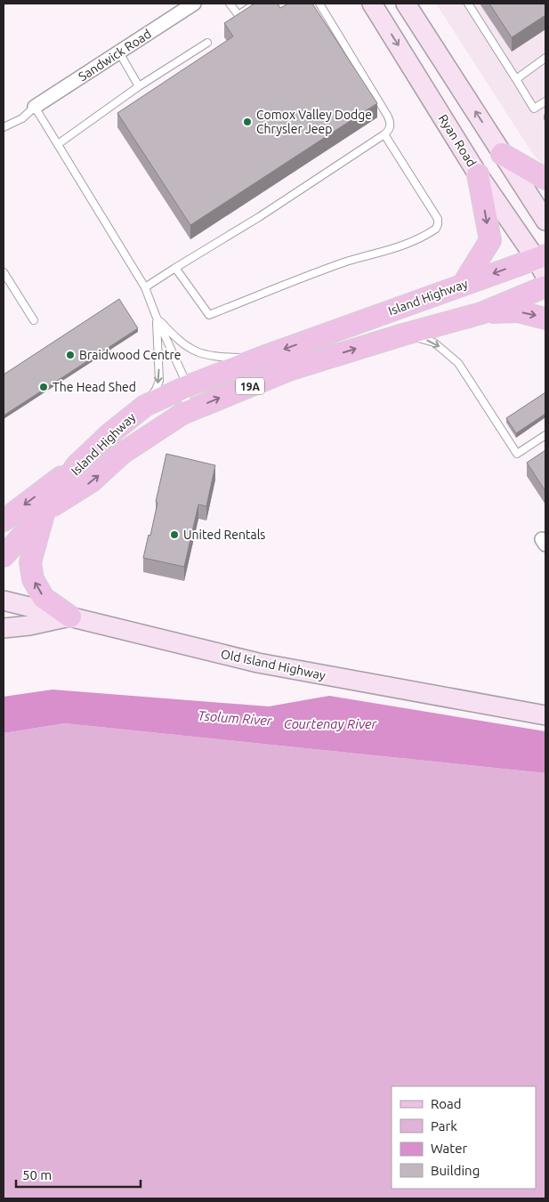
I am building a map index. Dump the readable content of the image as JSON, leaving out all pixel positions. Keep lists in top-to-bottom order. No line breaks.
{"streets":{"main road":["Ryan Road","Island Highway","19A","Old Island Highway"],"street":["Sandwick Road"]},"crossings":[["Ryan Road","Island Highway"],["Island Highway","19A"]],"water":["Tsolum River","Courtenay River"],"places":["Comox Valley Dodge Chrysler Jeep","Braidwood Centre","The Head Shed","United Rentals"],"legend":["Road","Park","Water","Building"],"scale_bar":"50 m"}
